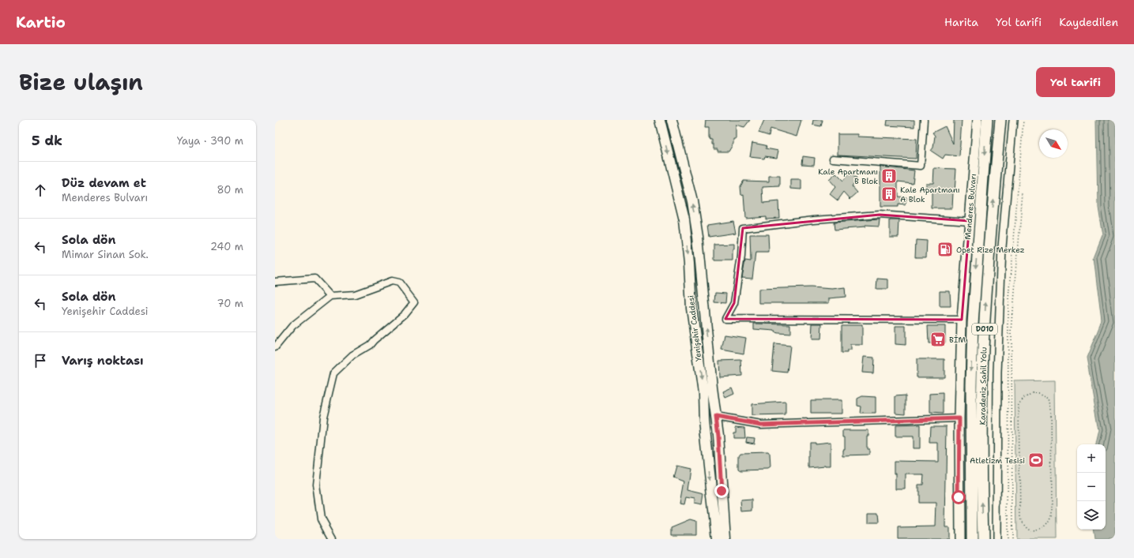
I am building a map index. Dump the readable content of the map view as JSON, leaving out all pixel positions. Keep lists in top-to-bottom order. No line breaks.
{"streets":{"highway":["D010","Karadeniz Sahil Yolu"],"main road":["Menderes Bulvarı","Yenişehir Caddesi"]},"places":{"building":["Kale Apartmanı B Blok","Kale Apartmanı A Blok"],"fuel station":["Opet Rize Merkez"],"supermarket":["BİM"],"sports":["Atletizm Tesisi"]},"north":"bottom right","page":{"header":"Kartio","nav":["Harita","Yol tarifi","Kaydedilen"],"title":"Bize ulaşın","buttons":"Yol tarifi","heading":["5 dk","Yaya · 390 m"],"list":[["Düz devam et","Menderes Bulvarı","80 m"],["Sola dön","Mimar Sinan Sok.","240 m"],["Sola dön","Yenişehir Caddesi","70 m"],"Varış noktası"],"map_buttons":["+","−"]}}
